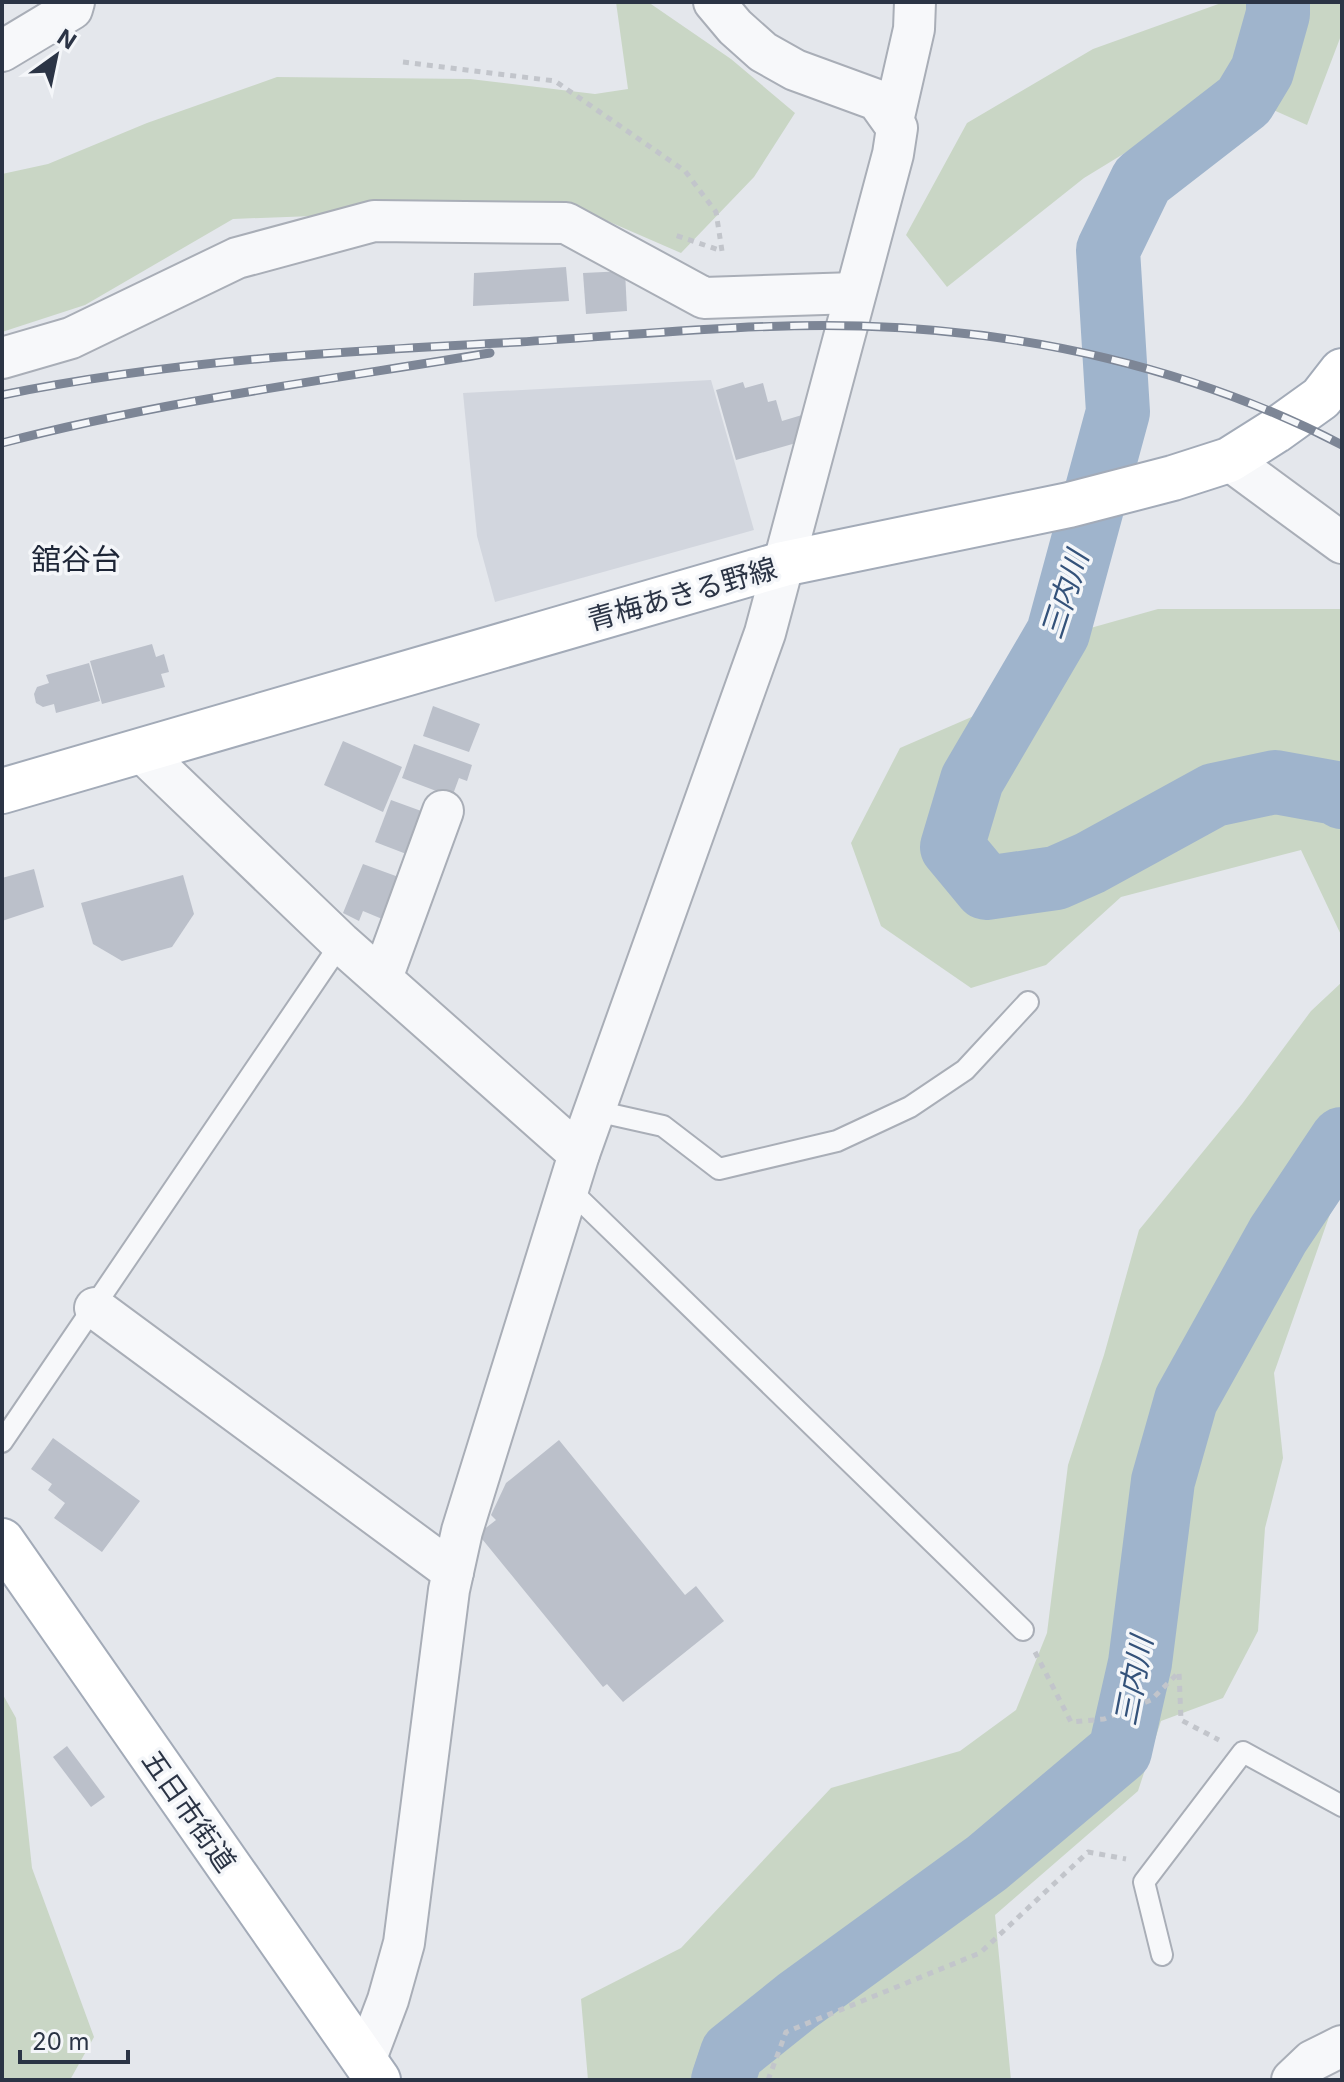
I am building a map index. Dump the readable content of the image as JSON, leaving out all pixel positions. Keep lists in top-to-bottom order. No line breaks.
{"streets":{"main road":["青梅あきる野線","五日市街道"]},"districts":["舘谷台"],"water":["三内川"],"scale_bar":"20 m","north":"top right"}
